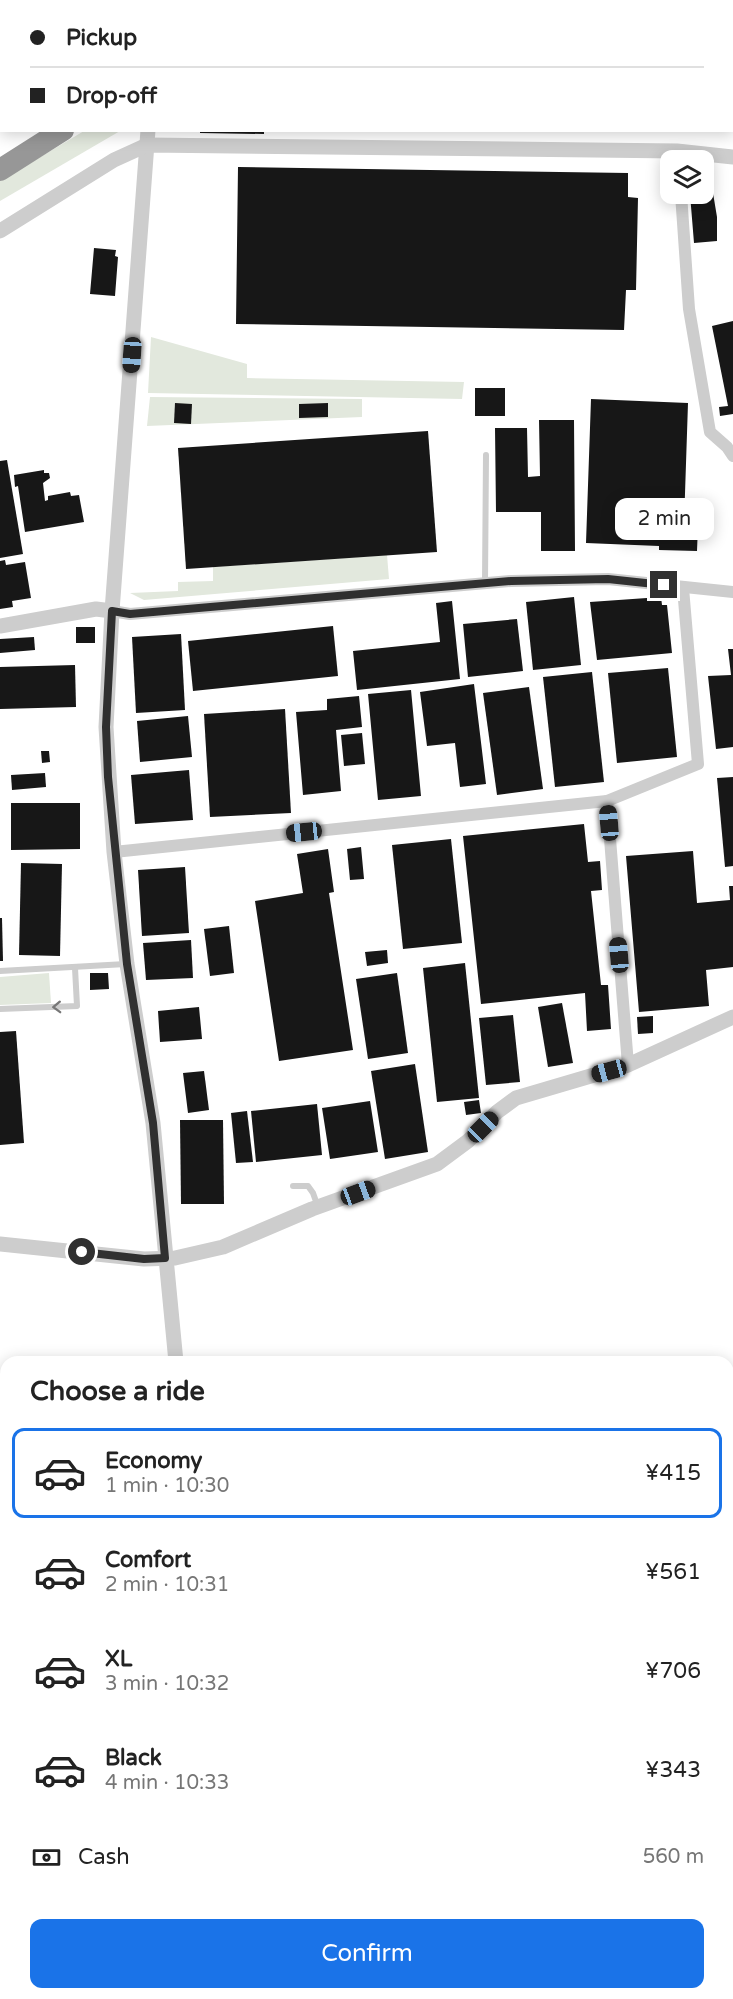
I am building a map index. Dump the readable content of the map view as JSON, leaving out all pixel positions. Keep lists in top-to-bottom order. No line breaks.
{"page":{"banner":["Pickup","Drop-off"],"bubble":"2 min","heading":"Choose a ride","list":[{"name":"Economy","note":"1 min · 10:30","value":"¥415"},{"name":"Comfort","note":"2 min · 10:31","value":"¥561"},{"name":"XL","note":"3 min · 10:32","value":"¥706"},{"name":"Black","note":"4 min · 10:33","value":"¥343"}],"pay":["Cash","560 m"],"buttons":"Confirm"}}
